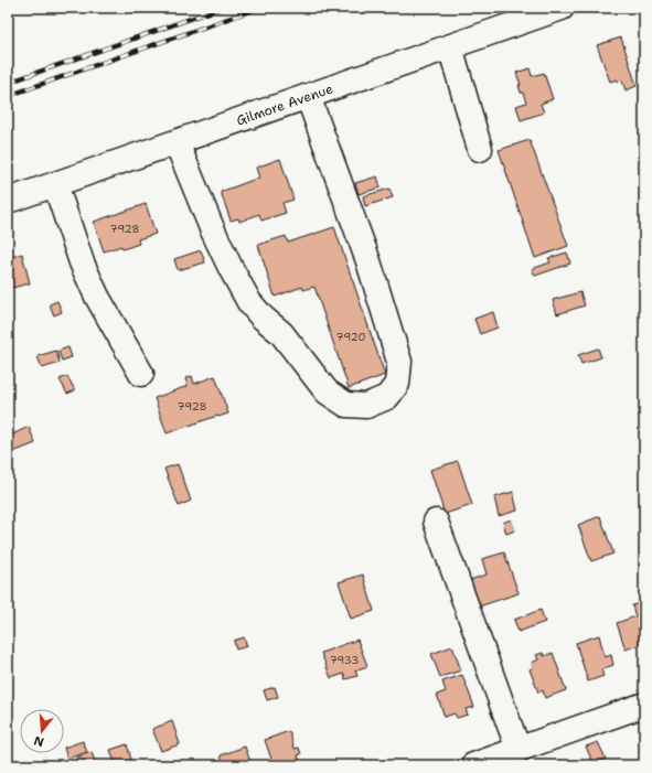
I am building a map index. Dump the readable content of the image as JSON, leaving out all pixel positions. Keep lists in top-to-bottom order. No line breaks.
{"streets":{"street":["Gilmore Avenue"]},"house_numbers":["7928","7920","7928","7933"],"north":"bottom"}
